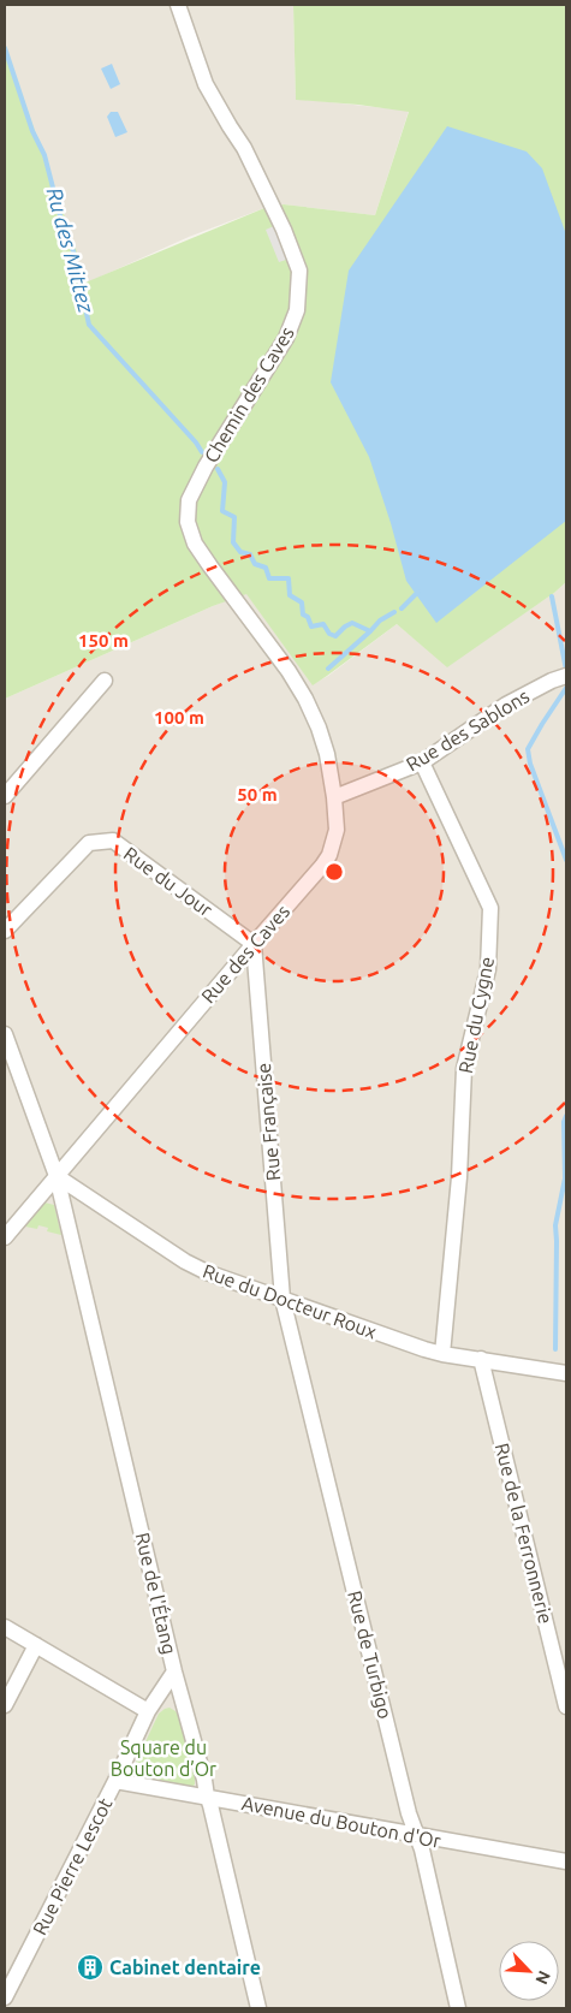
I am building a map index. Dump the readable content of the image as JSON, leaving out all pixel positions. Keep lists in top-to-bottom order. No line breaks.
{"streets":{"street":["Chemin des Caves","Rue des Sablons","Rue du Jour","Rue des Caves","Rue du Cygne","Rue Française","Rue du Docteur Roux","Rue de la Ferronnerie","Rue de l'Étang","Rue de Turbigo","Avenue du Bouton d'Or","Rue Pierre Lescot"]},"crossings":[["Chemin des Caves","Rue des Caves"],["Rue des Sablons","Rue des Caves"],["Rue des Sablons","Rue du Cygne"],["Rue du Jour","Rue des Caves"],["Rue du Jour","Rue Française"],["Rue des Caves","Rue Française"],["Rue des Caves","Rue du Docteur Roux"],["Rue des Caves","Rue de l'Étang"],["Rue du Cygne","Rue du Docteur Roux"],["Rue Française","Rue du Docteur Roux"],["Rue Française","Rue de Turbigo"],["Rue du Docteur Roux","Rue de la Ferronnerie"],["Rue du Docteur Roux","Rue de l'Étang"],["Rue du Docteur Roux","Rue de Turbigo"],["Rue de l'Étang","Avenue du Bouton d'Or"],["Rue de l'Étang","Rue Pierre Lescot"],["Rue de Turbigo","Avenue du Bouton d'Or"],["Avenue du Bouton d'Or","Rue Pierre Lescot"]],"water":["Ru des Mittez"],"parks":["Square du Bouton d’Or"],"places":{"building":["Cabinet dentaire"]},"north":"bottom right","rings":["150 m","100 m","50 m"]}
